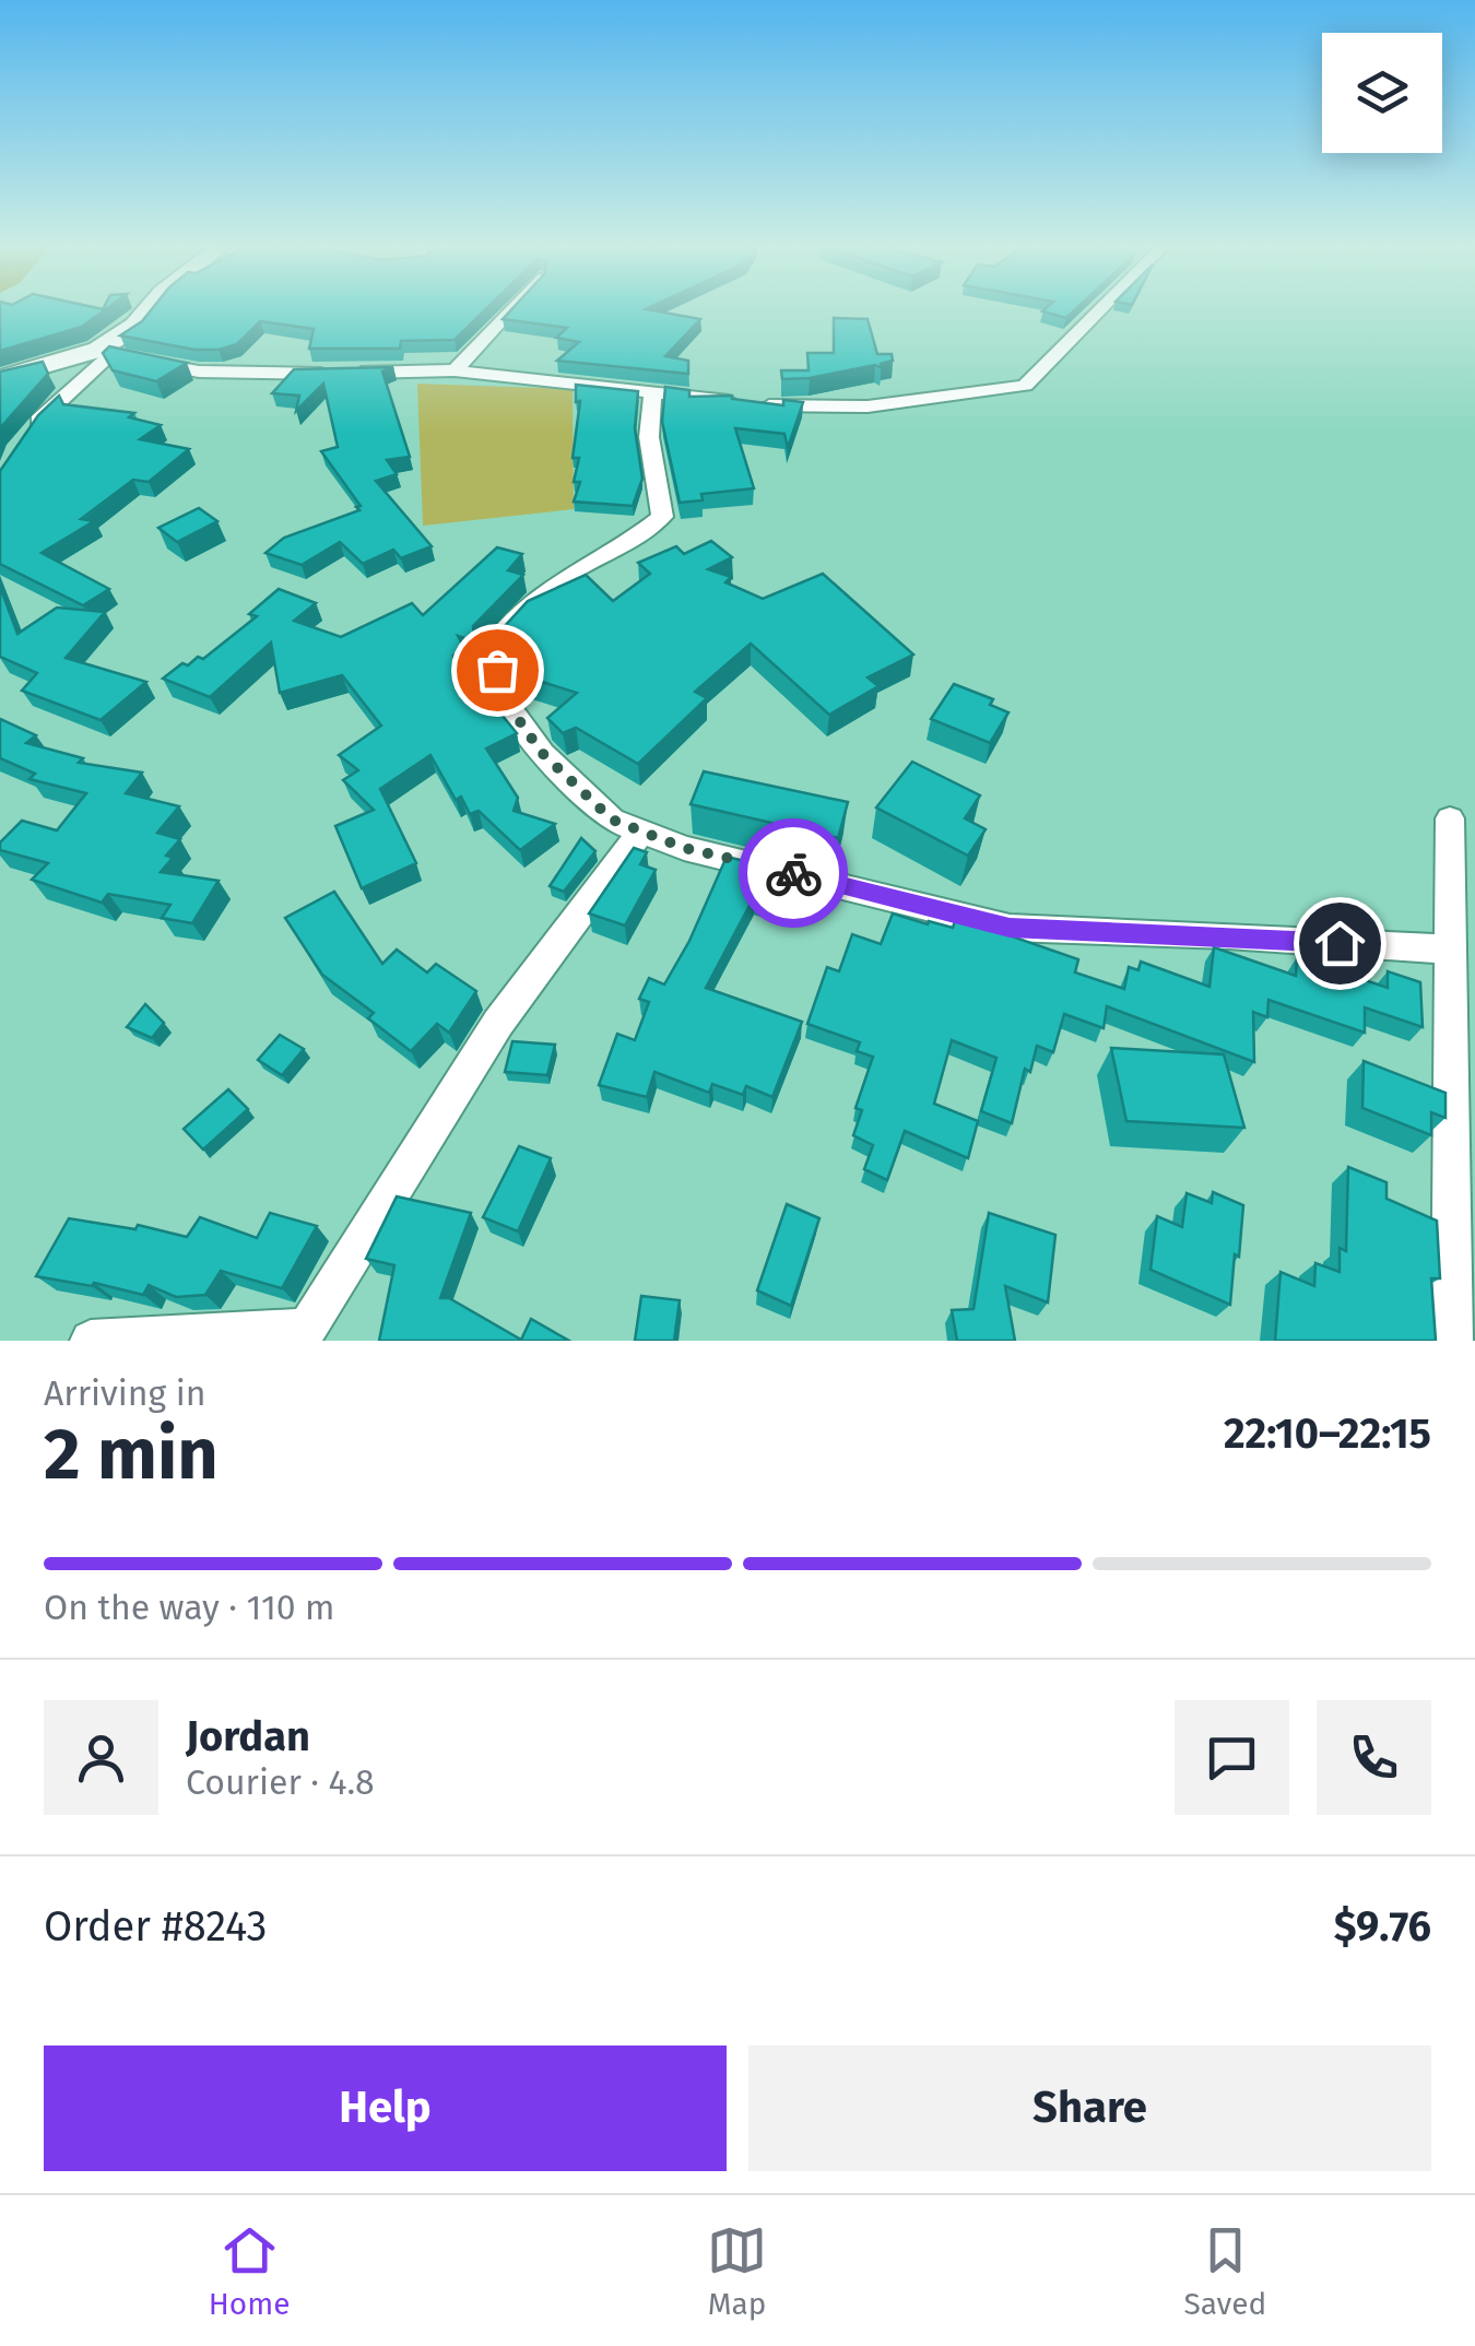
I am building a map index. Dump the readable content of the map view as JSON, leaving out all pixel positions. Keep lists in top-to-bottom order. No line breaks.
{"page":{"heading":["2 min","Arriving in","22:10–22:15"],"panel":["Jordan","Courier · 4.8","Order #8243","$9.76"],"bar":"On the way · 110 m","buttons":["Help","Share"],"tabs":["Home","Map","Saved"]}}
